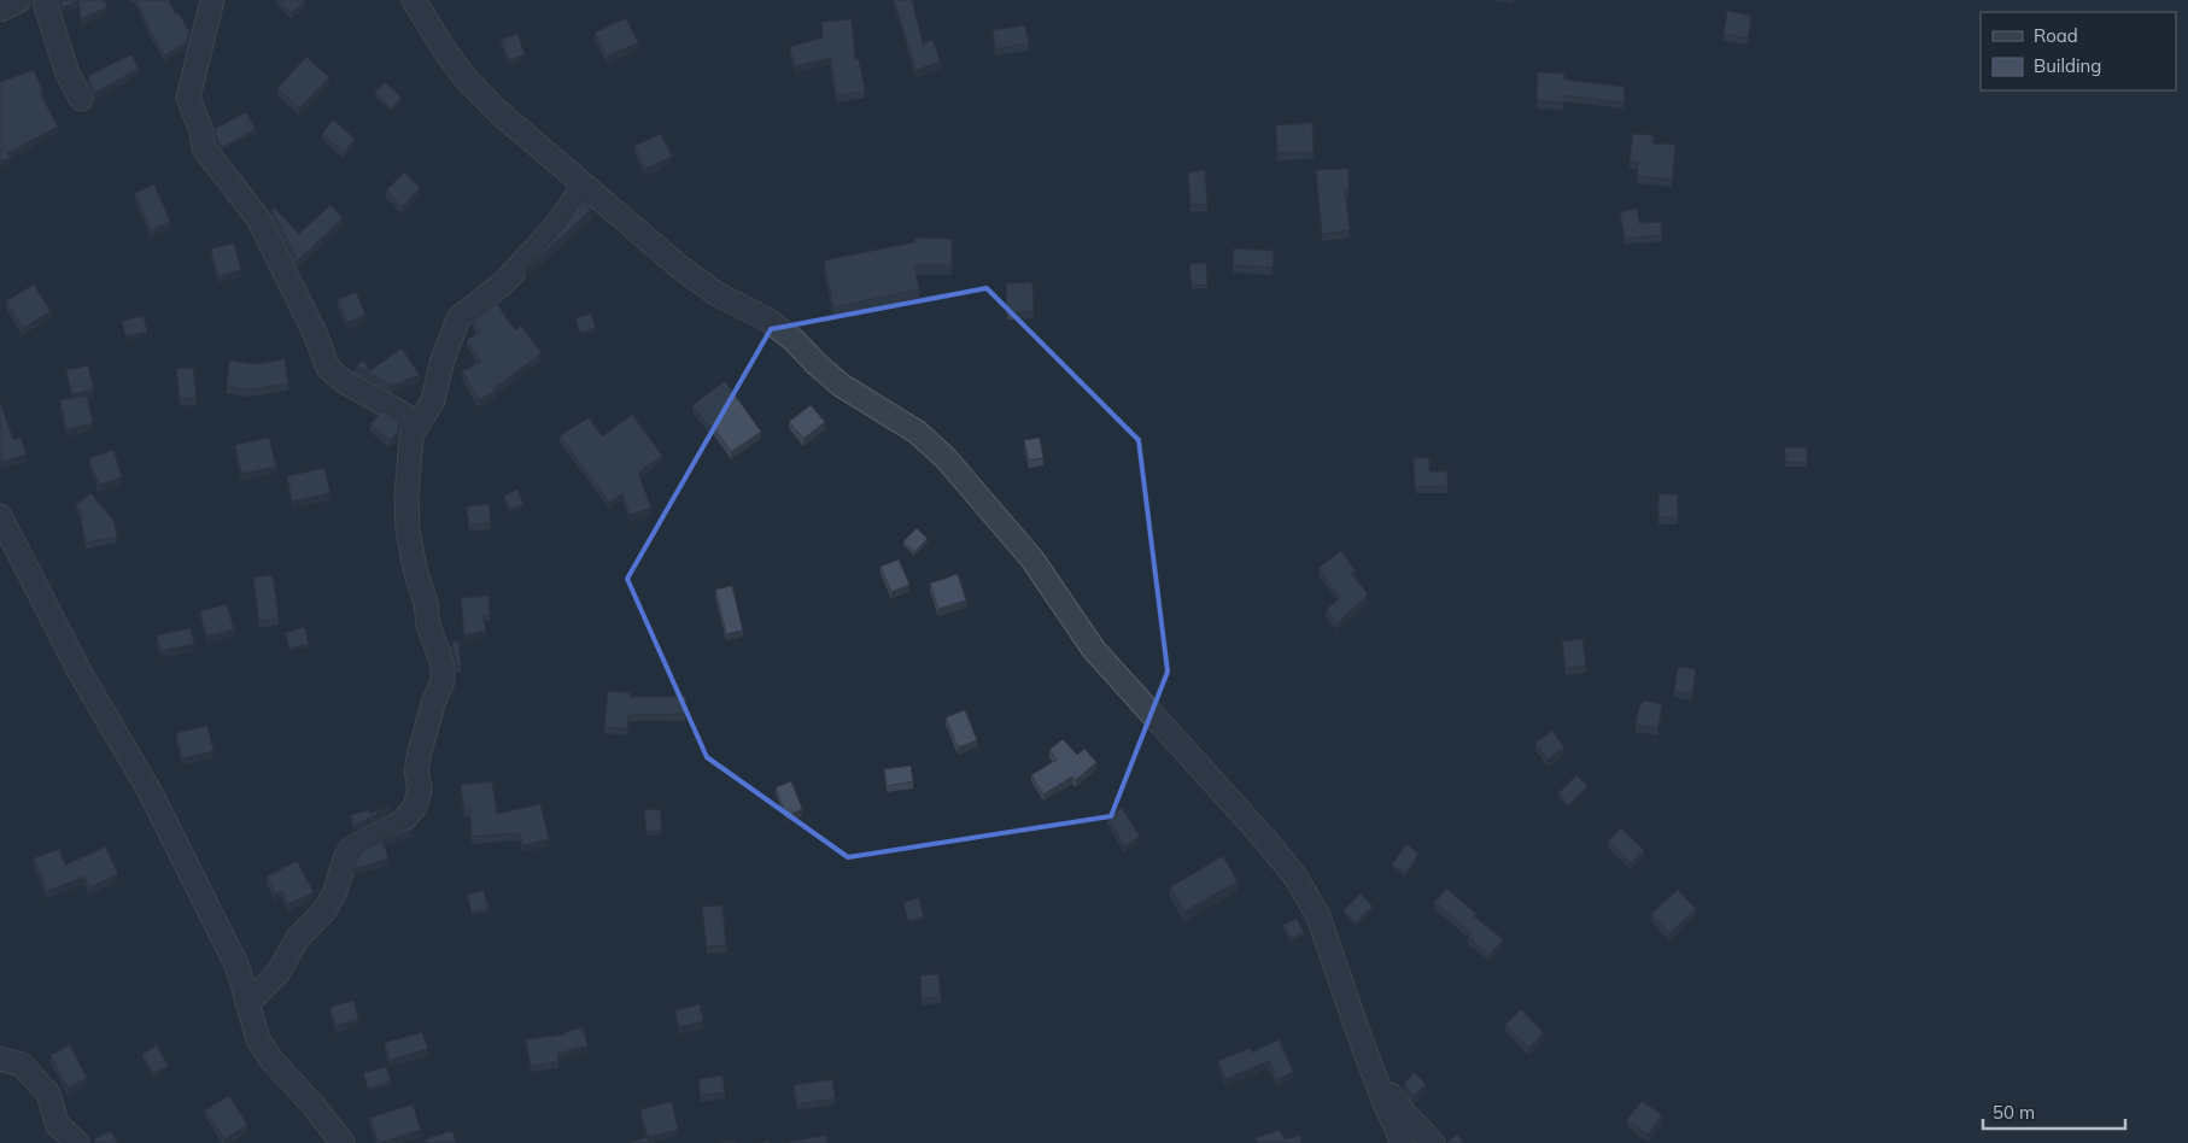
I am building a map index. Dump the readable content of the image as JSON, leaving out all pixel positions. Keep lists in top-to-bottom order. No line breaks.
{"legend":["Road","Building"],"scale_bar":"50 m"}
